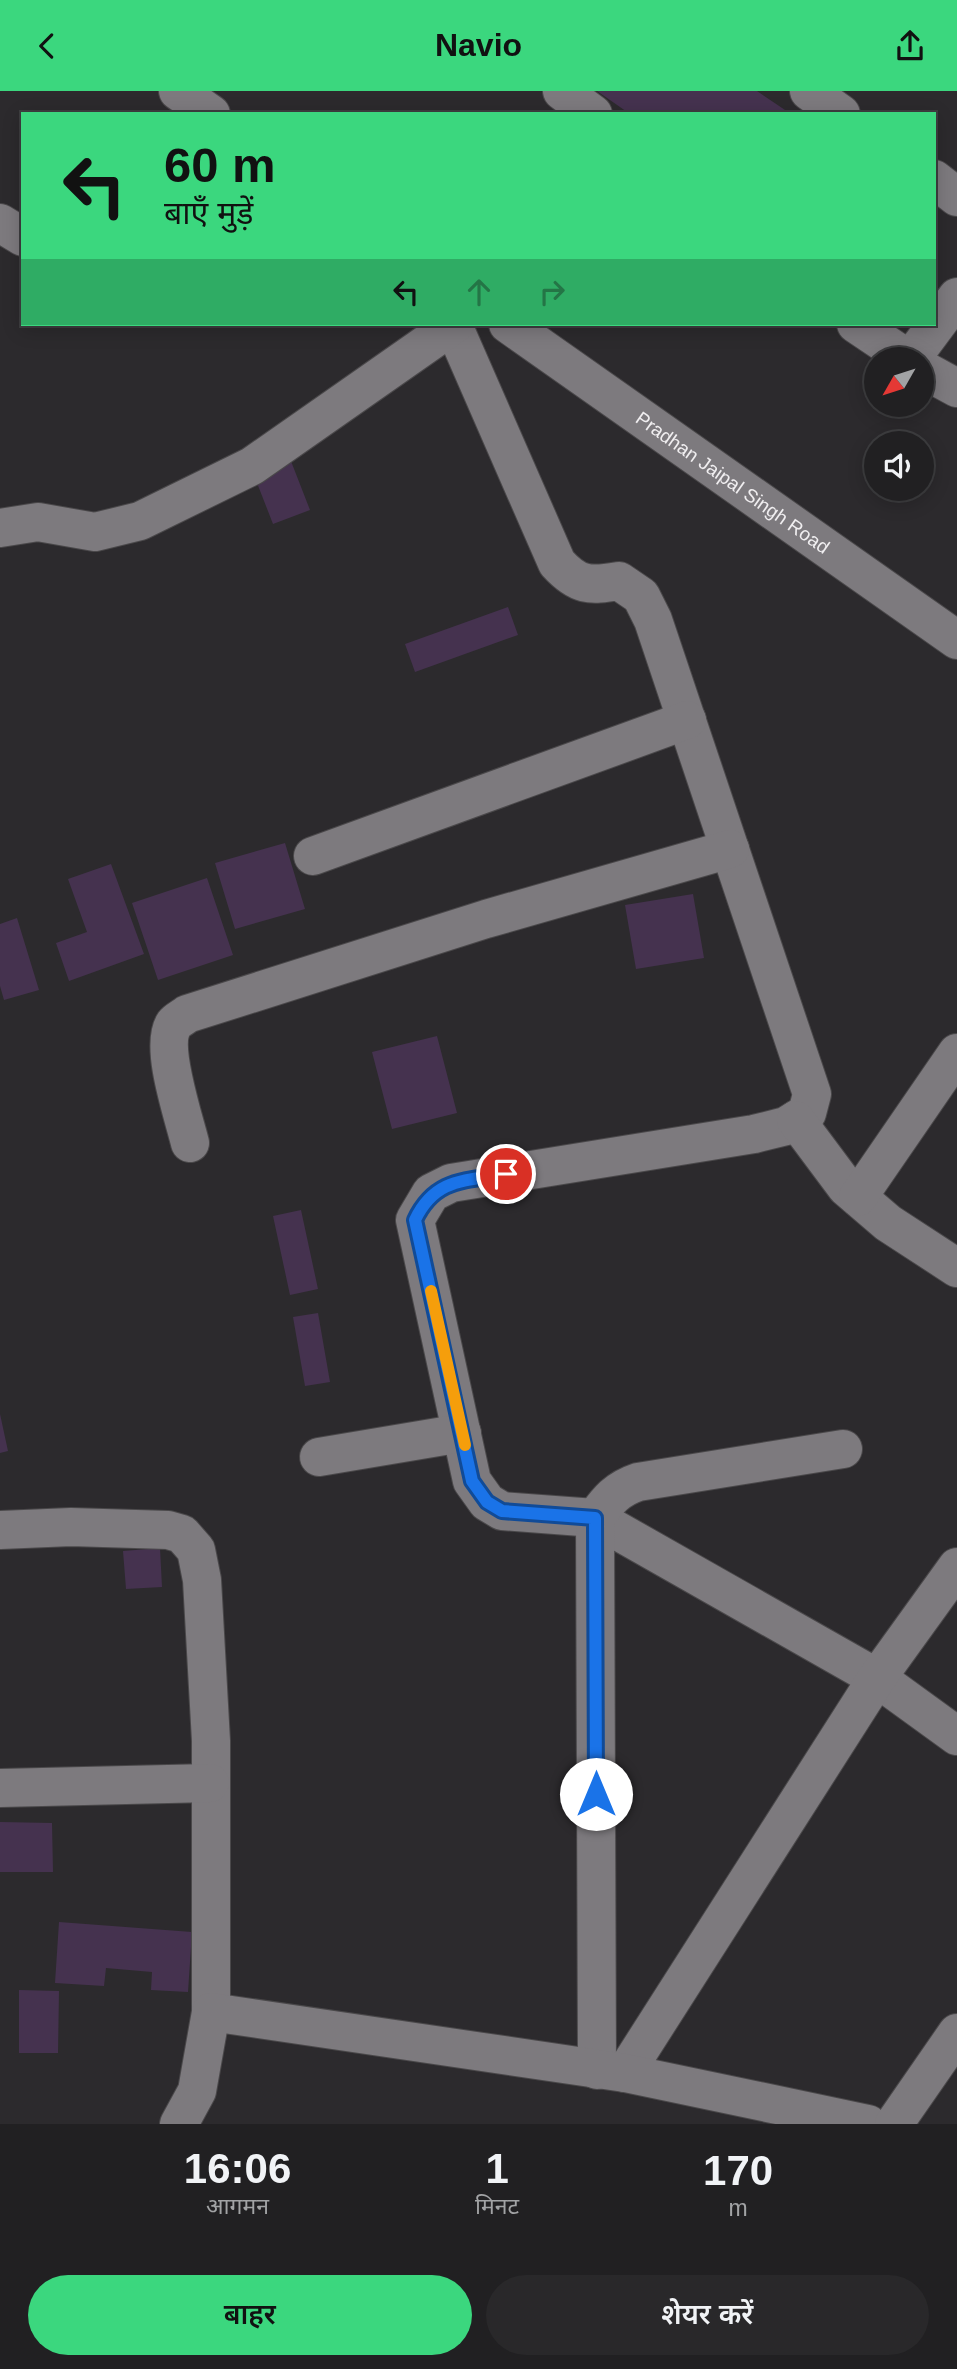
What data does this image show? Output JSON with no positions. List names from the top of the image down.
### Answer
{
  "streets": {
    "street": ["Pradhan Jaipal Singh Road"]
  },
  "north": "bottom left",
  "page": {
    "header": "Navio",
    "turn": ["60 m", "बाएँ मुड़ें"],
    "eta": [
      "16:06",
      "आगमन",
      "1",
      "मिनट",
      "170",
      "m"
    ],
    "buttons": ["बाहर", "शेयर करें"]
  }
}
